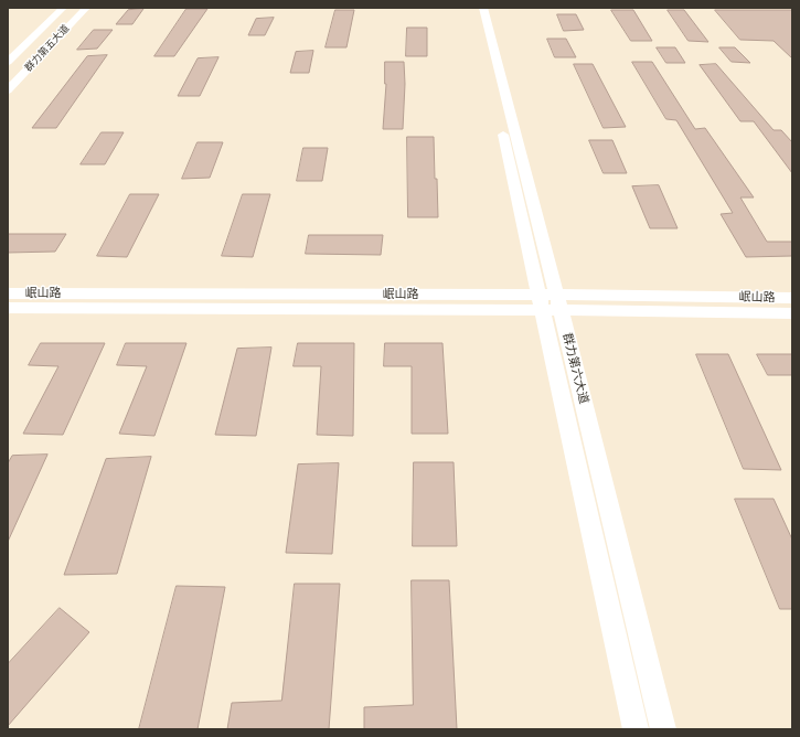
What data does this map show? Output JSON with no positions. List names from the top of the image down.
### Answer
{
  "streets": {
    "main road": ["群力第五大道", "岷山路", "群力第六大道"]
  },
  "crossings": [
    ["岷山路", "群力第六大道"]
  ]
}
